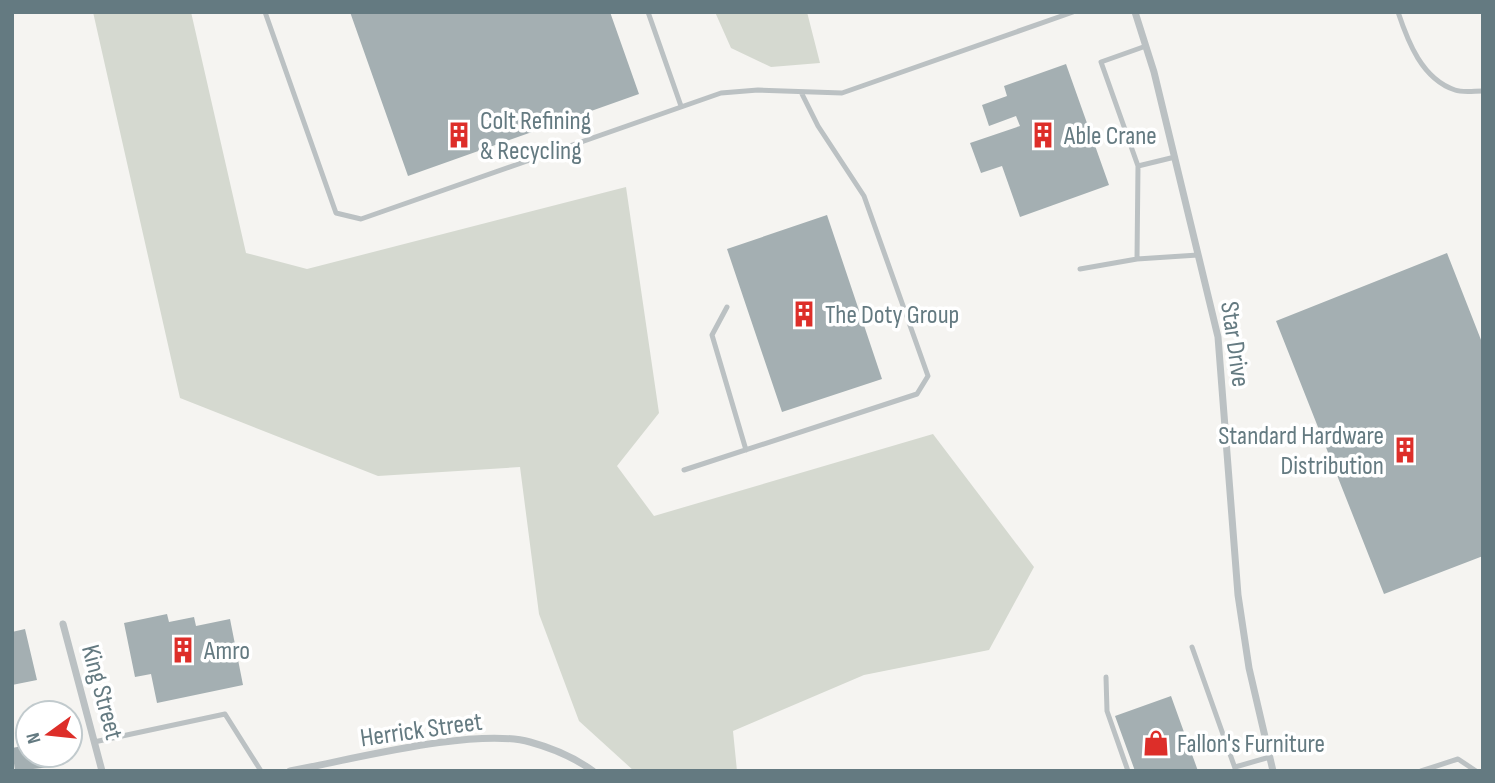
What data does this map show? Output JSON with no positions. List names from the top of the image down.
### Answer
{
  "streets": {
    "street": ["Star Drive", "King Street", "Herrick Street"]
  },
  "places": {
    "building": [
      "Colt Refining & Recycling",
      "Able Crane",
      "The Doty Group",
      "Standard Hardware Distribution",
      "Amro"
    ],
    "shop": ["Fallon's Furniture"]
  },
  "north": "left"
}
